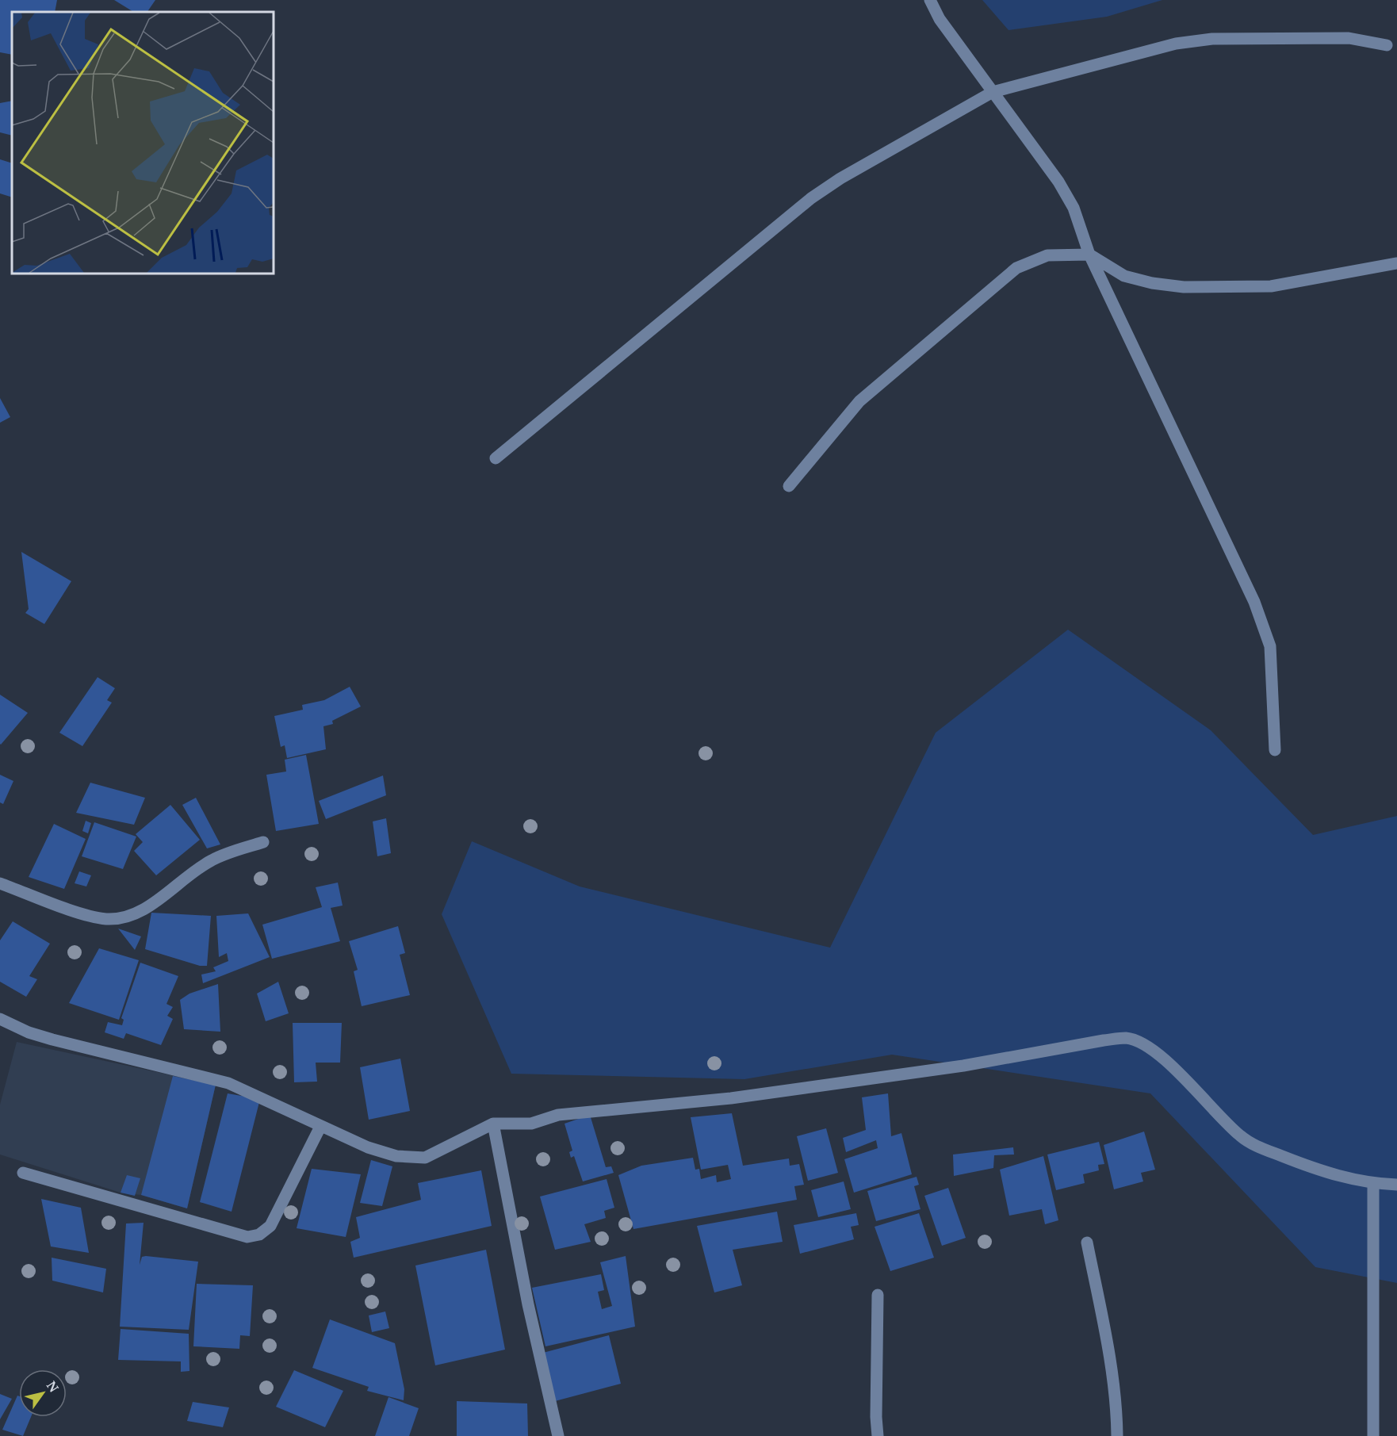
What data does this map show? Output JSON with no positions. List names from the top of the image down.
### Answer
{
  "north": "top right"
}
